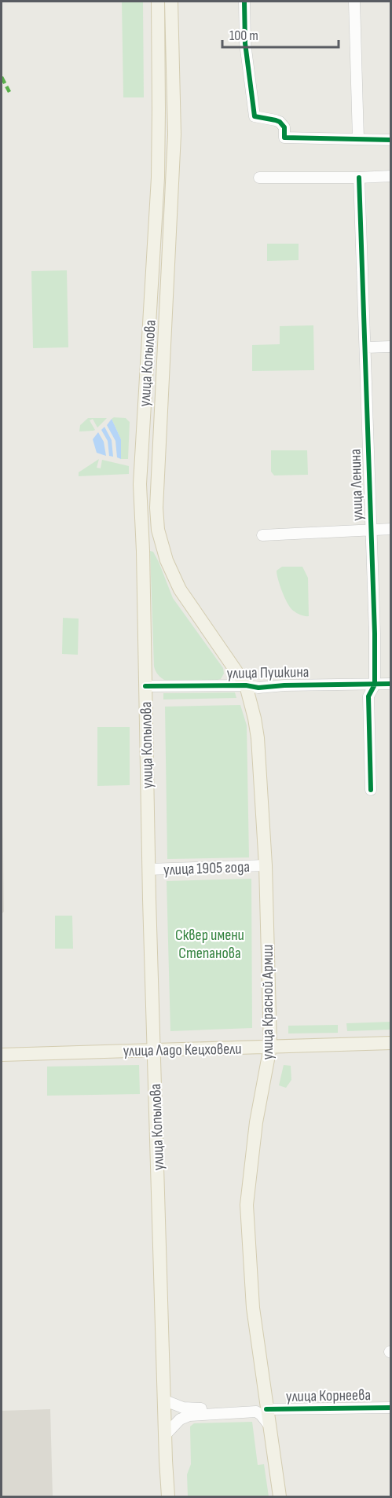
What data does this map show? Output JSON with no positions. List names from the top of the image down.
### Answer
{
  "streets": {
    "main road": ["улица Копылова", "улица Красной Армии", "улица Ладо Кецховели"],
    "street": [
      "улица Ленина",
      "улица Пушкина",
      "улица 1905 года",
      "улица Корнеева"
    ]
  },
  "crossings": [
    ["улица Копылова", "улица Пушкина"],
    ["улица Копылова", "улица 1905 года"],
    ["улица Копылова", "улица Красной Армии"],
    ["улица Копылова", "улица Ладо Кецховели"],
    ["улица Копылова", "улица Корнеева"],
    ["улица Ленина", "улица Пушкина"],
    ["улица Пушкина", "улица Красной Армии"],
    ["улица 1905 года", "улица Красной Армии"],
    ["улица Красной Армии", "улица Ладо Кецховели"],
    ["улица Красной Армии", "улица Корнеева"]
  ],
  "parks": ["Сквер имени Степанова"],
  "scale_bar": "100 m"
}
